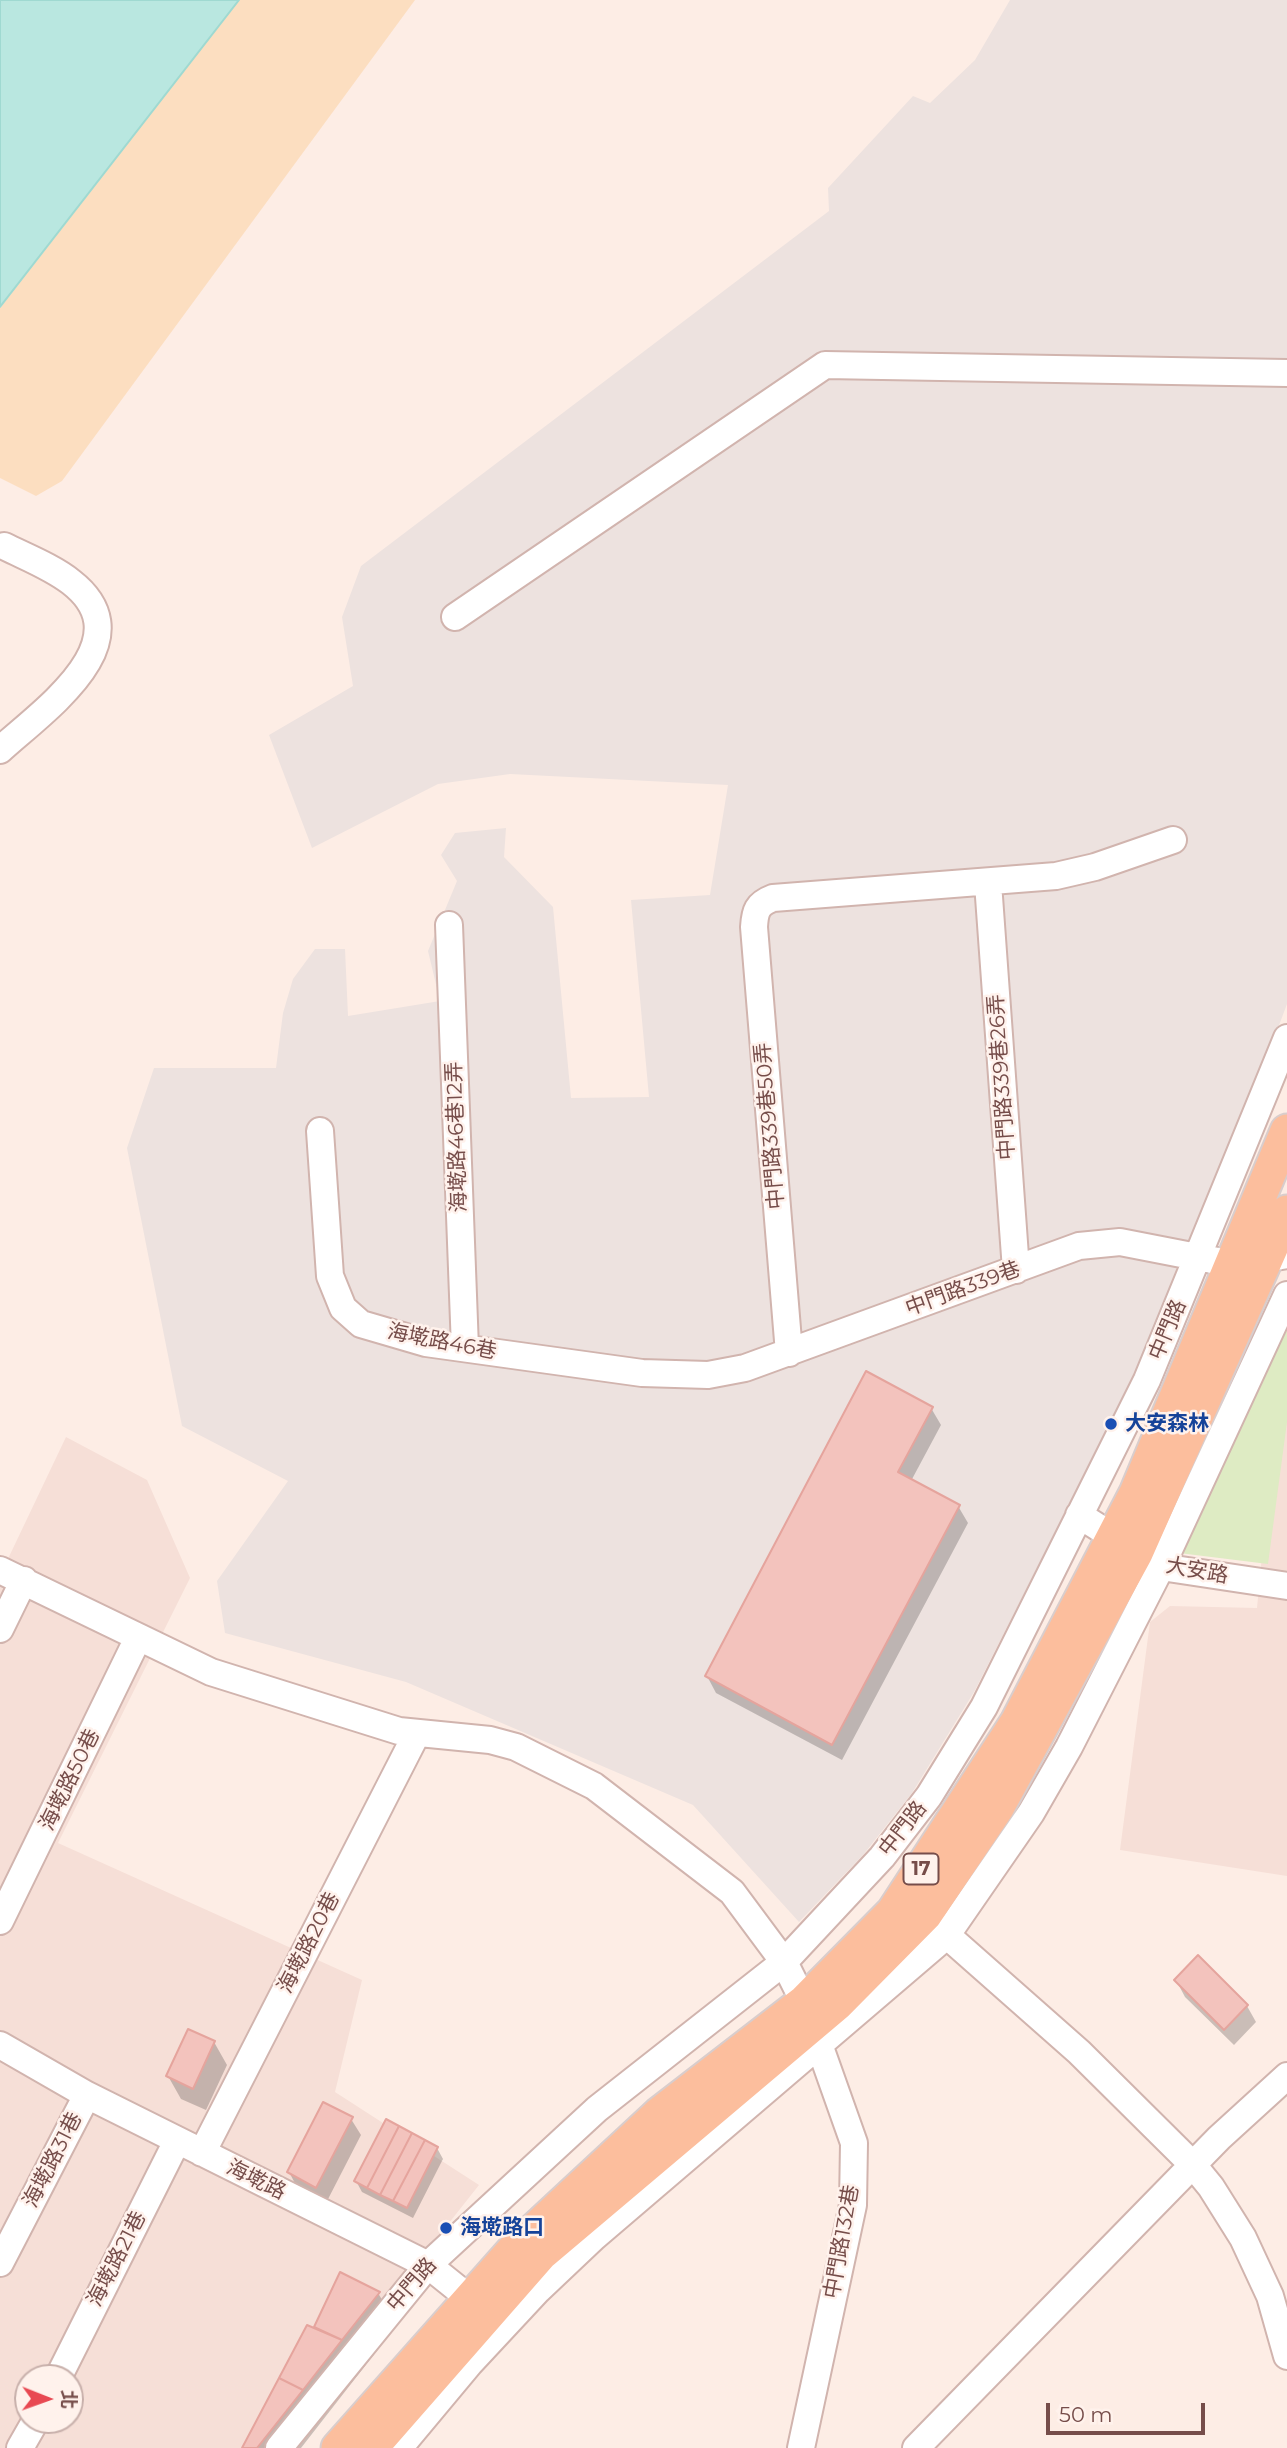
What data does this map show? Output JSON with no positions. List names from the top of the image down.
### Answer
{
  "streets": {
    "main road": ["中門路", "17"],
    "street": [
      "中門路339巷26弄",
      "中門路339巷50弄",
      "海墘路46巷12弄",
      "中門路339巷",
      "海墘路46巷",
      "大安路",
      "海墘路50巷",
      "海墘路20巷",
      "海墘路31巷",
      "海墘路",
      "中門路132巷",
      "海墘路21巷"
    ]
  },
  "crossings": [
    ["中門路339巷26弄", "中門路339巷50弄"],
    ["中門路339巷26弄", "中門路339巷"],
    ["中門路339巷50弄", "中門路339巷"],
    ["海墘路46巷12弄", "海墘路46巷"],
    ["中門路339巷", "中門路"],
    ["中門路339巷", "海墘路46巷"],
    ["中門路", "大安路"],
    ["中門路", "海墘路"],
    ["中門路", "中門路132巷"],
    ["海墘路50巷", "中門路132巷"],
    ["海墘路20巷", "海墘路"],
    ["海墘路20巷", "中門路132巷"],
    ["海墘路31巷", "海墘路"],
    ["海墘路", "海墘路21巷"]
  ],
  "places": ["大安森林", "海墘路口"],
  "scale_bar": "50 m",
  "north": "right"
}
